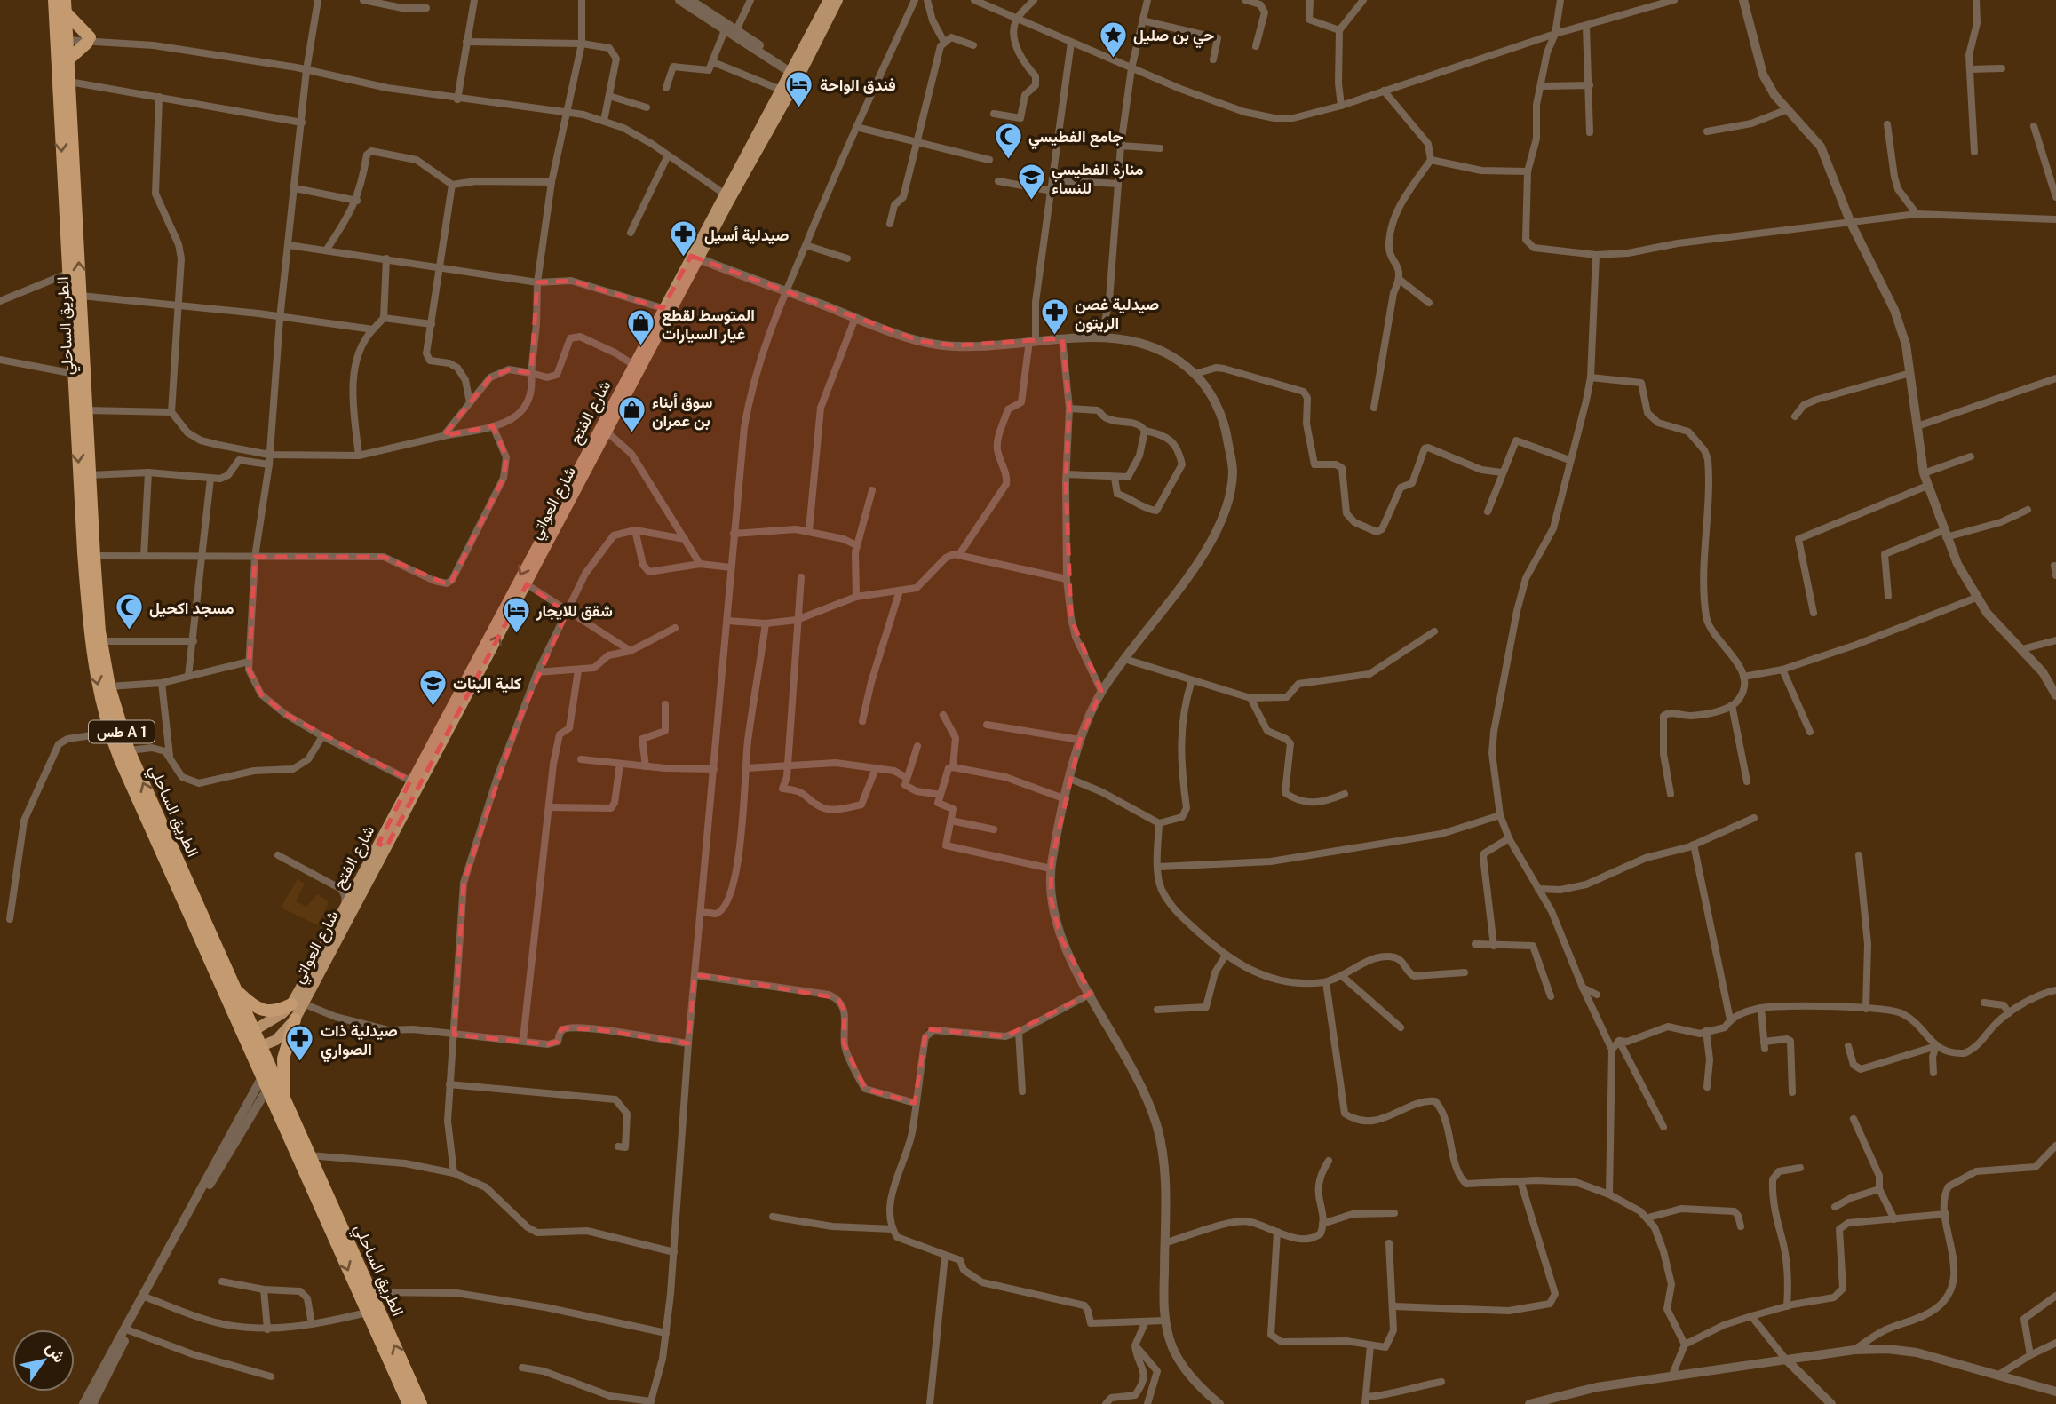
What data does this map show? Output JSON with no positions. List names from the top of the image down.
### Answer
{
  "streets": {
    "highway": ["الطريق الساحلي", "طس A 1"],
    "main road": ["شارع الفتح", "شارع العواتي"]
  },
  "crossings": [
    ["الطريق الساحلي", "شارع العواتي"],
    ["شارع الفتح", "شارع العواتي"]
  ],
  "places": {
    "place": ["حي بن صليل"],
    "hotel": ["فندق الواحة", "شقق للايجار"],
    "mosque": ["جامع الفطيسي", "مسجد اكحيل"],
    "school or university": ["منارة الفطيسي للنساء", "كلية البنات"],
    "pharmacy": ["صيدلية أسيل", "صيدلية غصن الزيتون", "صيدلية ذات الصواري"],
    "shop": ["المتوسط لقطع غيار السيارات", "سوق أبناء بن عمران"]
  },
  "north": "top right"
}
